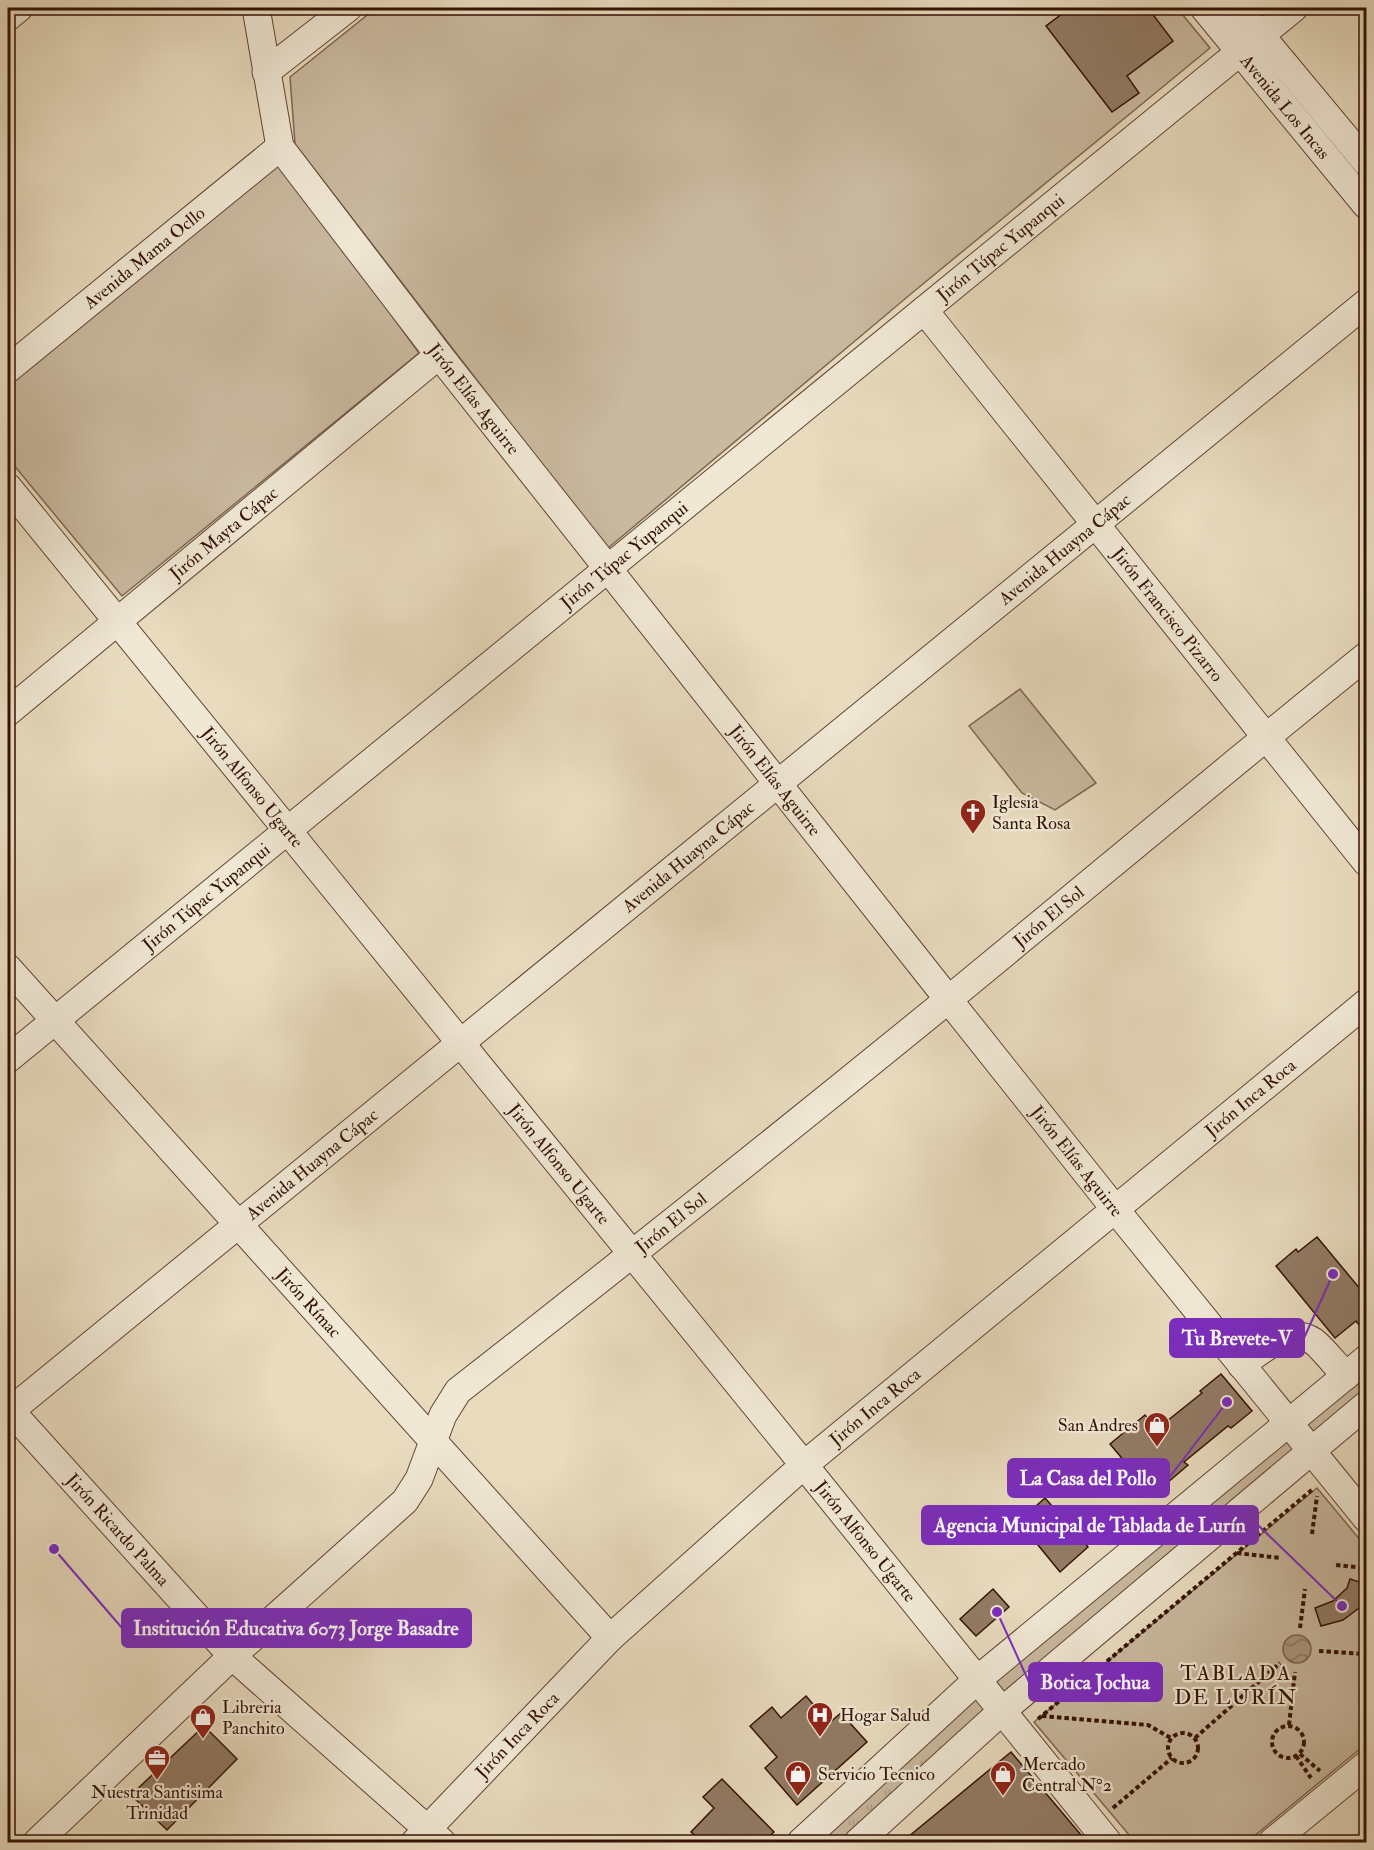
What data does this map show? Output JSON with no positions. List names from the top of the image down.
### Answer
{
  "streets": {
    "street": [
      "Avenida Los Incas",
      "Jirón Túpac Yupanqui",
      "Avenida Mama Ocllo",
      "Jirón Elías Aguirre",
      "Jirón Mayta Cápac",
      "Avenida Huayna Cápac",
      "Jirón Francisco Pizarro",
      "Jirón Alfonso Ugarte",
      "Jirón El Sol",
      "Jirón Inca Roca",
      "Jirón Rímac",
      "Jirón Ricardo Palma"
    ]
  },
  "crossings": [
    ["Avenida Los Incas", "Jirón Túpac Yupanqui"],
    ["Jirón Túpac Yupanqui", "Jirón Elías Aguirre"],
    ["Jirón Túpac Yupanqui", "Jirón Francisco Pizarro"],
    ["Jirón Túpac Yupanqui", "Jirón Alfonso Ugarte"],
    ["Jirón Túpac Yupanqui", "Jirón Rímac"],
    ["Avenida Mama Ocllo", "Jirón Elías Aguirre"],
    ["Jirón Elías Aguirre", "Jirón Mayta Cápac"],
    ["Jirón Elías Aguirre", "Avenida Huayna Cápac"],
    ["Jirón Elías Aguirre", "Jirón El Sol"],
    ["Jirón Elías Aguirre", "Jirón Inca Roca"],
    ["Jirón Mayta Cápac", "Jirón Alfonso Ugarte"],
    ["Avenida Huayna Cápac", "Jirón Francisco Pizarro"],
    ["Avenida Huayna Cápac", "Jirón Alfonso Ugarte"],
    ["Avenida Huayna Cápac", "Jirón Rímac"],
    ["Avenida Huayna Cápac", "Jirón Ricardo Palma"],
    ["Jirón Francisco Pizarro", "Jirón El Sol"],
    ["Jirón Alfonso Ugarte", "Jirón El Sol"],
    ["Jirón Alfonso Ugarte", "Jirón Inca Roca"],
    ["Jirón El Sol", "Jirón Rímac"],
    ["Jirón El Sol", "Jirón Ricardo Palma"],
    ["Jirón Inca Roca", "Jirón Rímac"],
    ["Jirón Inca Roca", "Jirón Ricardo Palma"]
  ],
  "districts": ["TABLADA DE LURÍN"],
  "places": {
    "church": ["Iglesia Santa Rosa"],
    "other": [
      "Tu Brevete-V",
      "La Casa del Pollo",
      "Institución Educativa 6073 Jorge Basadre",
      "Agencia Municipal de Tablada de Lurín",
      "Botica Jochua"
    ],
    "shop": [
      "San Andres",
      "Libreria Panchito",
      "Servicio Tecnico",
      "Mercado Central N°2"
    ],
    "hospital": ["Hogar Salud"],
    "office": ["Nuestra Santisima Trinidad"]
  }
}
